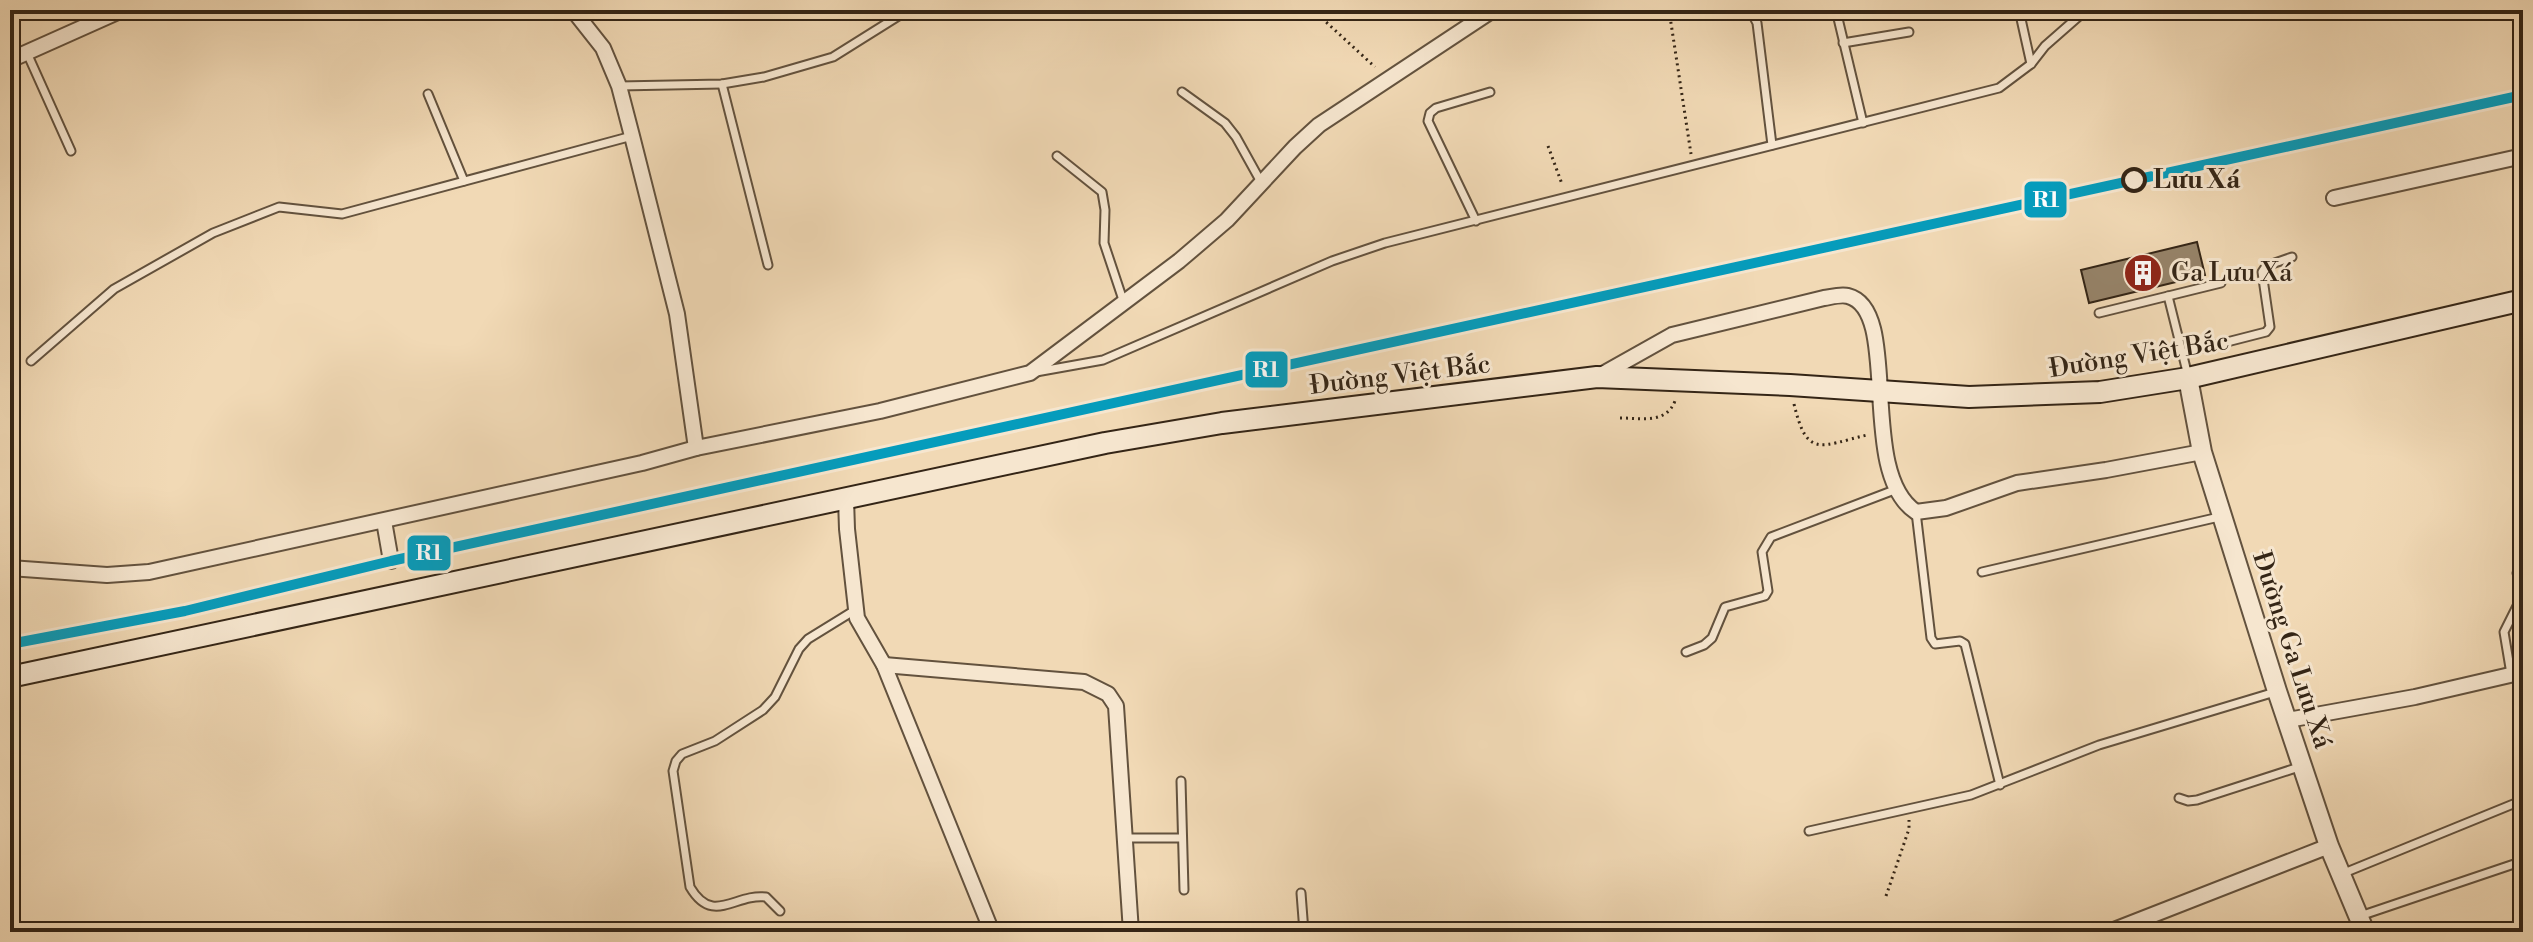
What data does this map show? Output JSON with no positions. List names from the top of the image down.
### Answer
{
  "streets": {
    "main road": ["Đường Việt Bắc"],
    "street": ["Đường Ga Lưu Xá"]
  },
  "crossings": [
    ["Đường Việt Bắc", "Đường Ga Lưu Xá"]
  ],
  "places": {
    "other": ["Lưu Xá"],
    "building": ["Ga Lưu Xá"]
  },
  "lines": ["transit line R1"]
}
